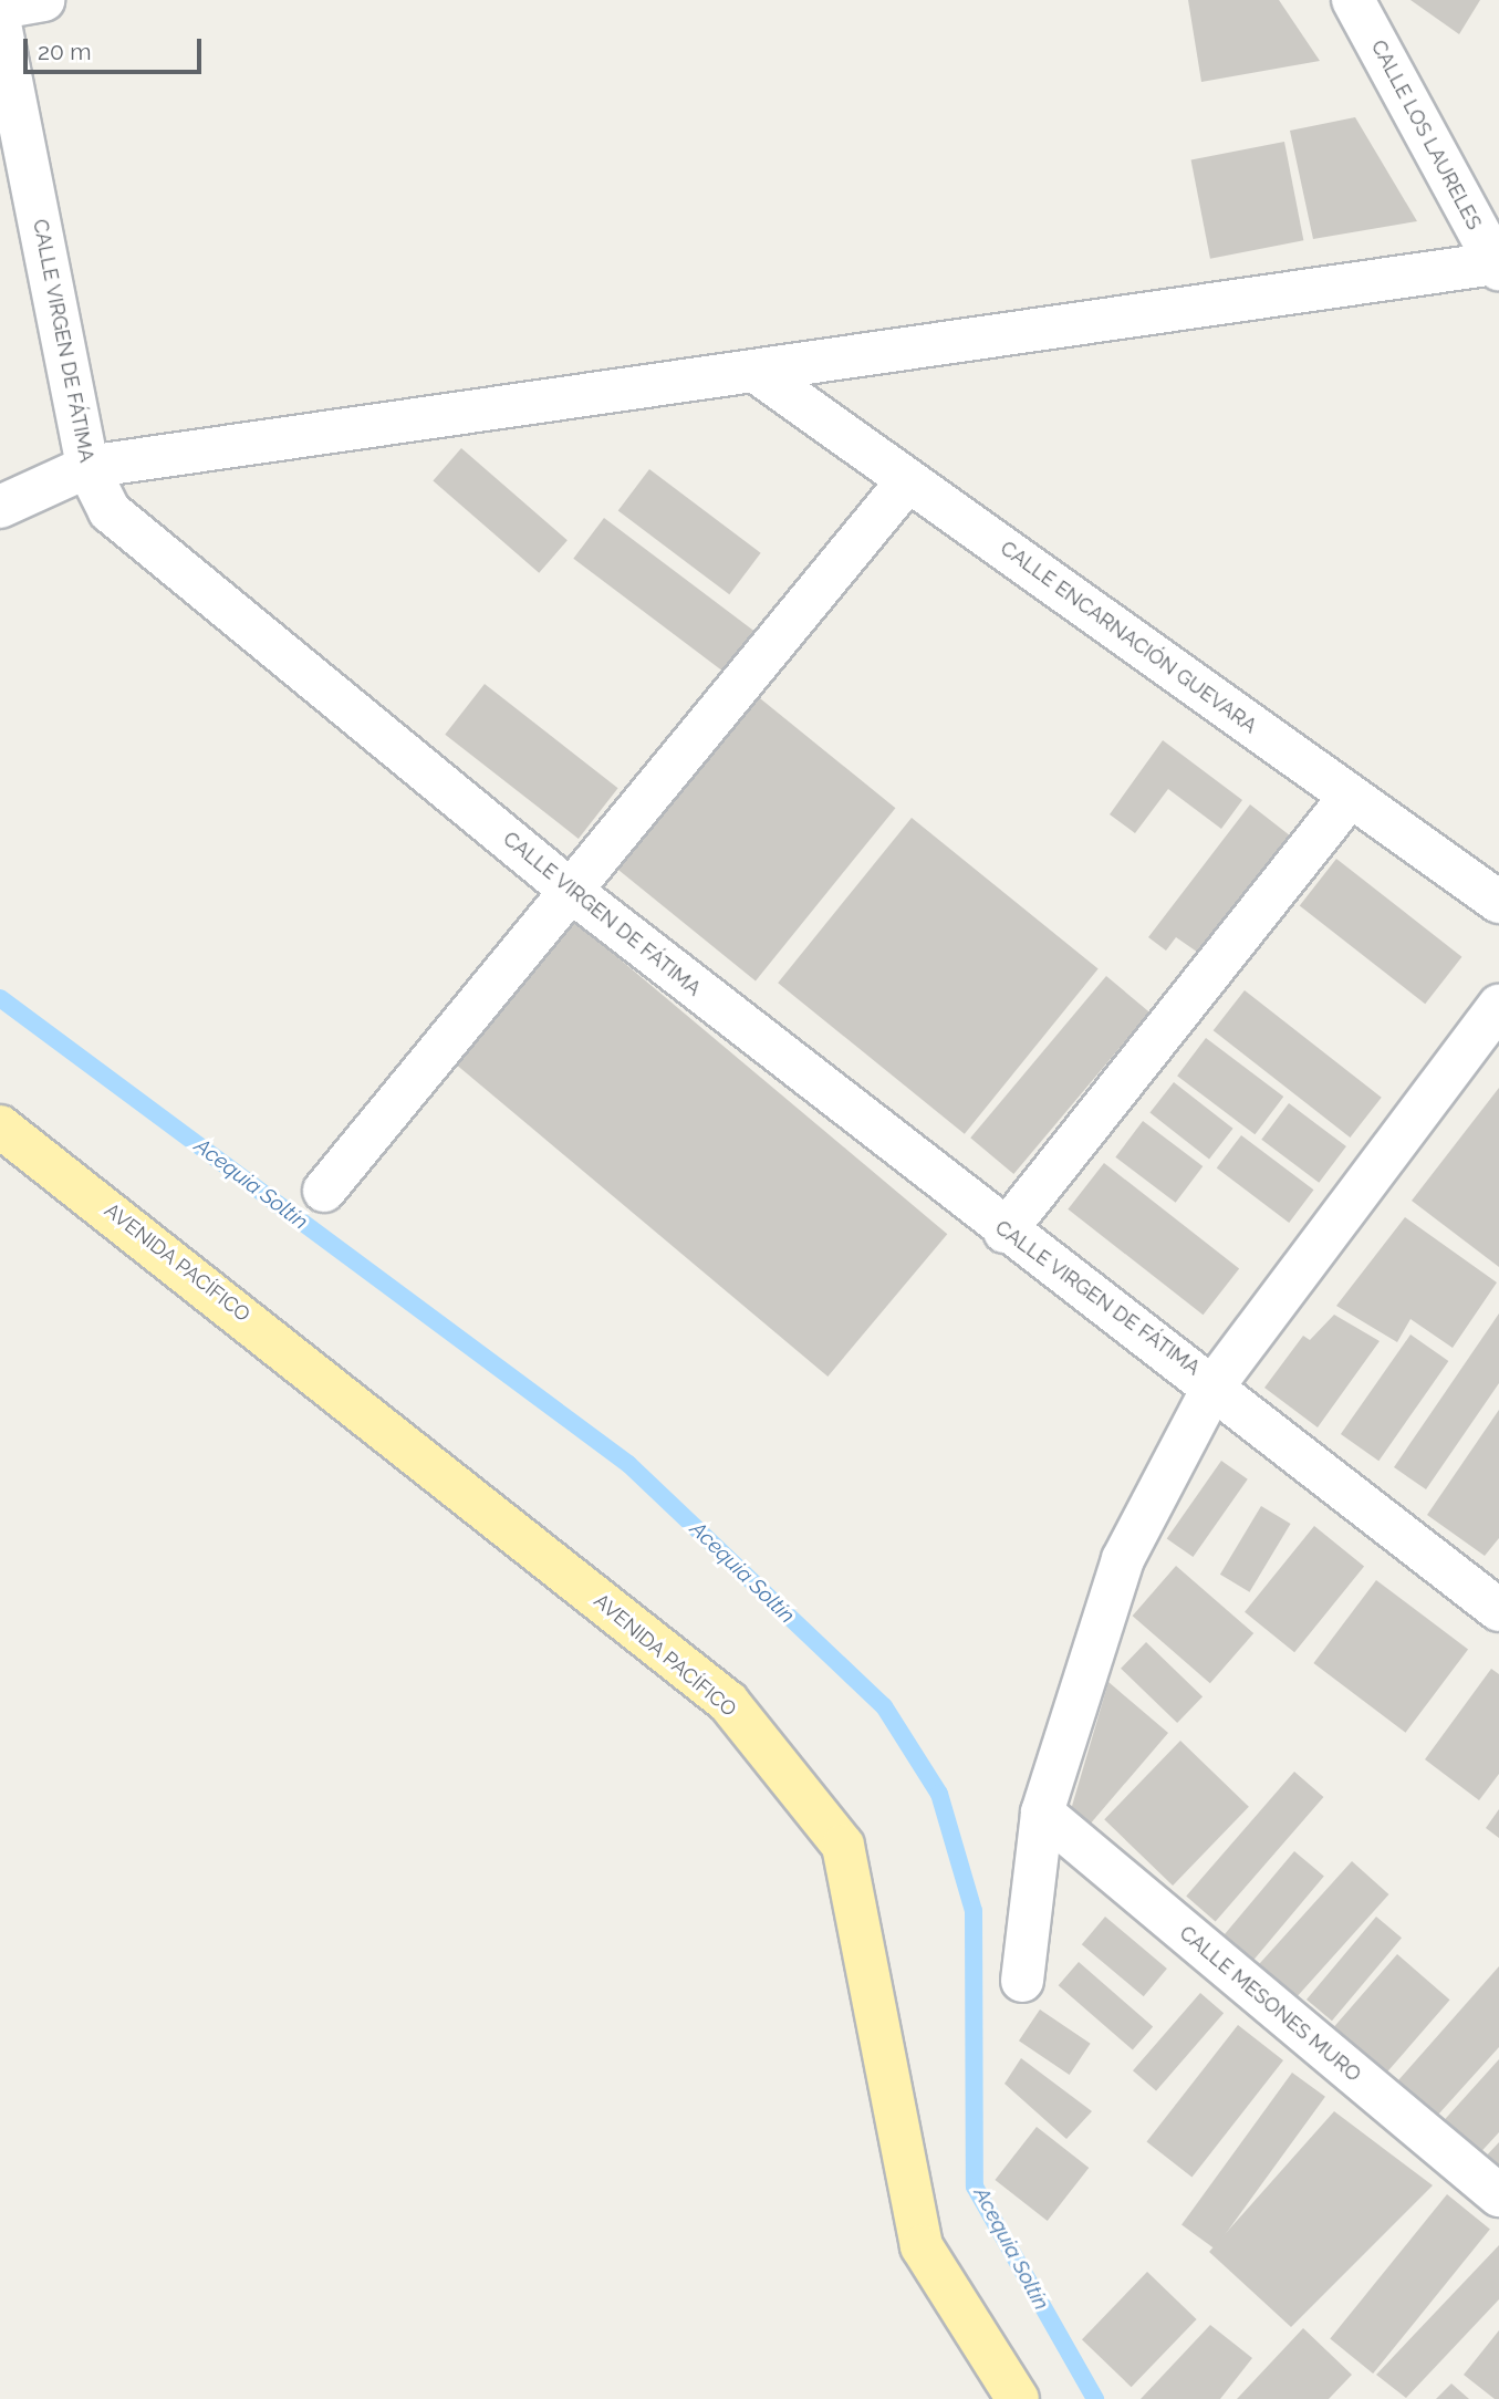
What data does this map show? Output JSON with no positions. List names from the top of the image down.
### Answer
{
  "streets": {
    "main road": ["AVENIDA PACÍFICO"],
    "street": [
      "CALLE LOS LAURELES",
      "CALLE VIRGEN DE FÁTIMA",
      "CALLE ENCARNACIÓN GUEVARA",
      "CALLE MESONES MURO"
    ]
  },
  "water": ["Acequia Soltín"],
  "scale_bar": "20 m"
}
